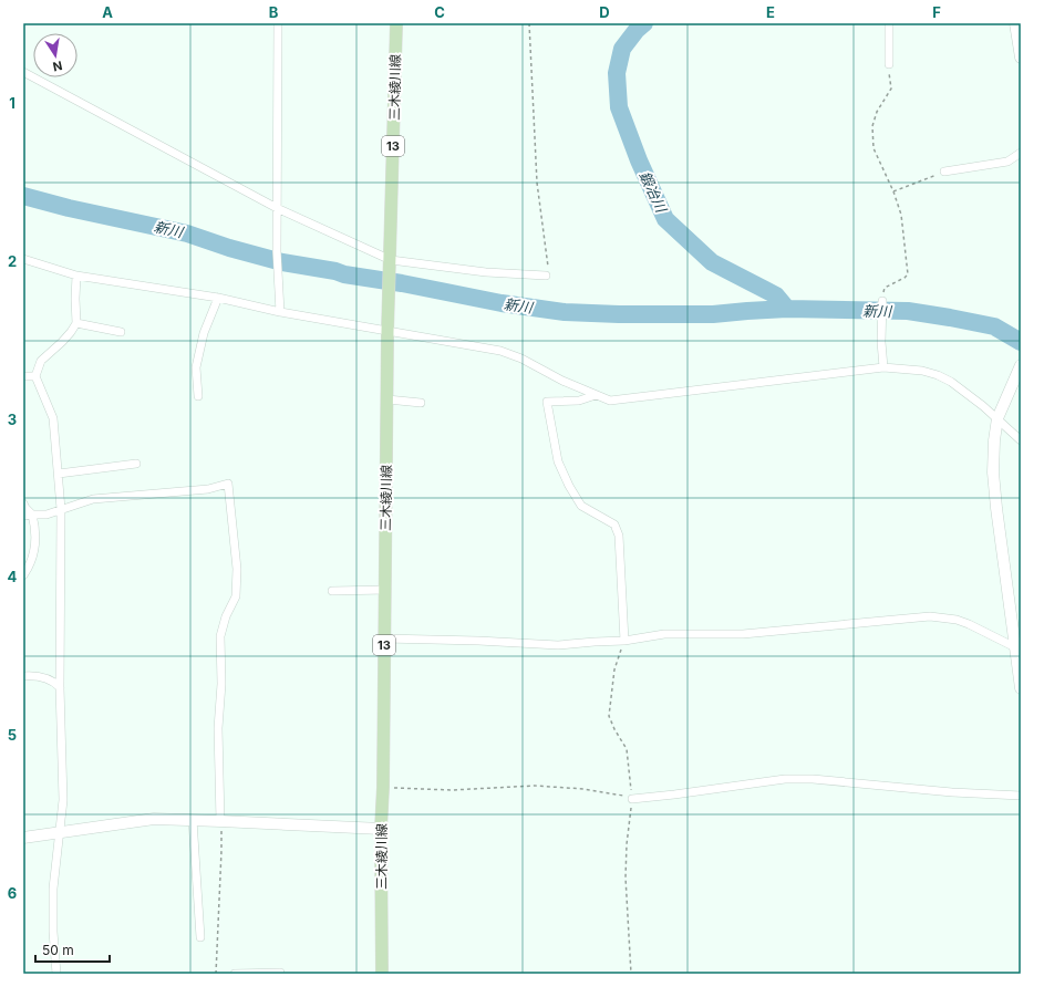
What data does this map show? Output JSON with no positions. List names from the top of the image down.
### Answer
{
  "streets": {
    "main road": ["三木綾川線", "13"]
  },
  "water": ["鍛冶川", "新川"],
  "scale_bar": "50 m",
  "north": "bottom",
  "grid": {
    "columns": [
      "A",
      "B",
      "C",
      "D",
      "E",
      "F"
    ],
    "rows": [
      "1",
      "2",
      "3",
      "4",
      "5",
      "6"
    ]
  }
}
